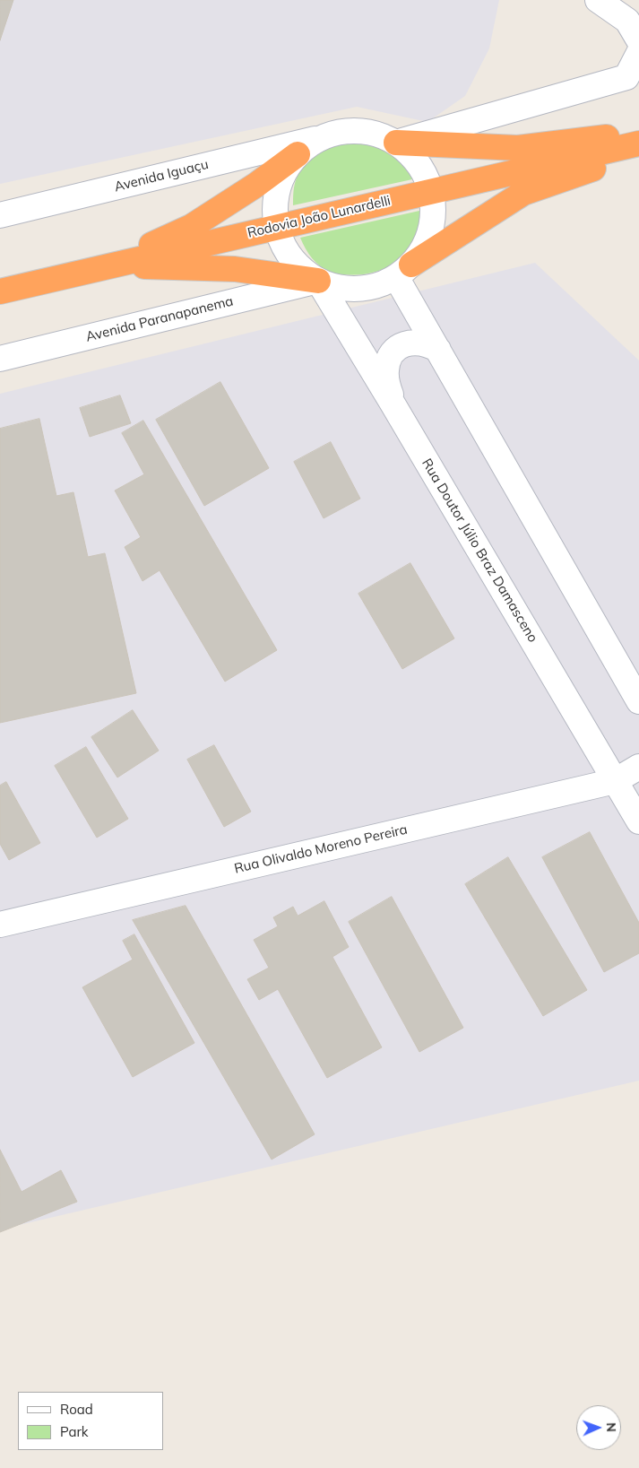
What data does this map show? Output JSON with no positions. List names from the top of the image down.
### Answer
{
  "streets": {
    "highway": ["Rodovia João Lunardelli"],
    "street": [
      "Avenida Iguaçu",
      "Avenida Paranapanema",
      "Rua Doutor Júlio Braz Damasceno",
      "Rua Olivaldo Moreno Pereira"
    ]
  },
  "crossings": [
    ["Avenida Iguaçu", "Rodovia João Lunardelli"],
    ["Avenida Paranapanema", "Rua Doutor Júlio Braz Damasceno"],
    ["Rua Doutor Júlio Braz Damasceno", "Rua Olivaldo Moreno Pereira"]
  ],
  "legend": ["Road", "Park"],
  "north": "right"
}
